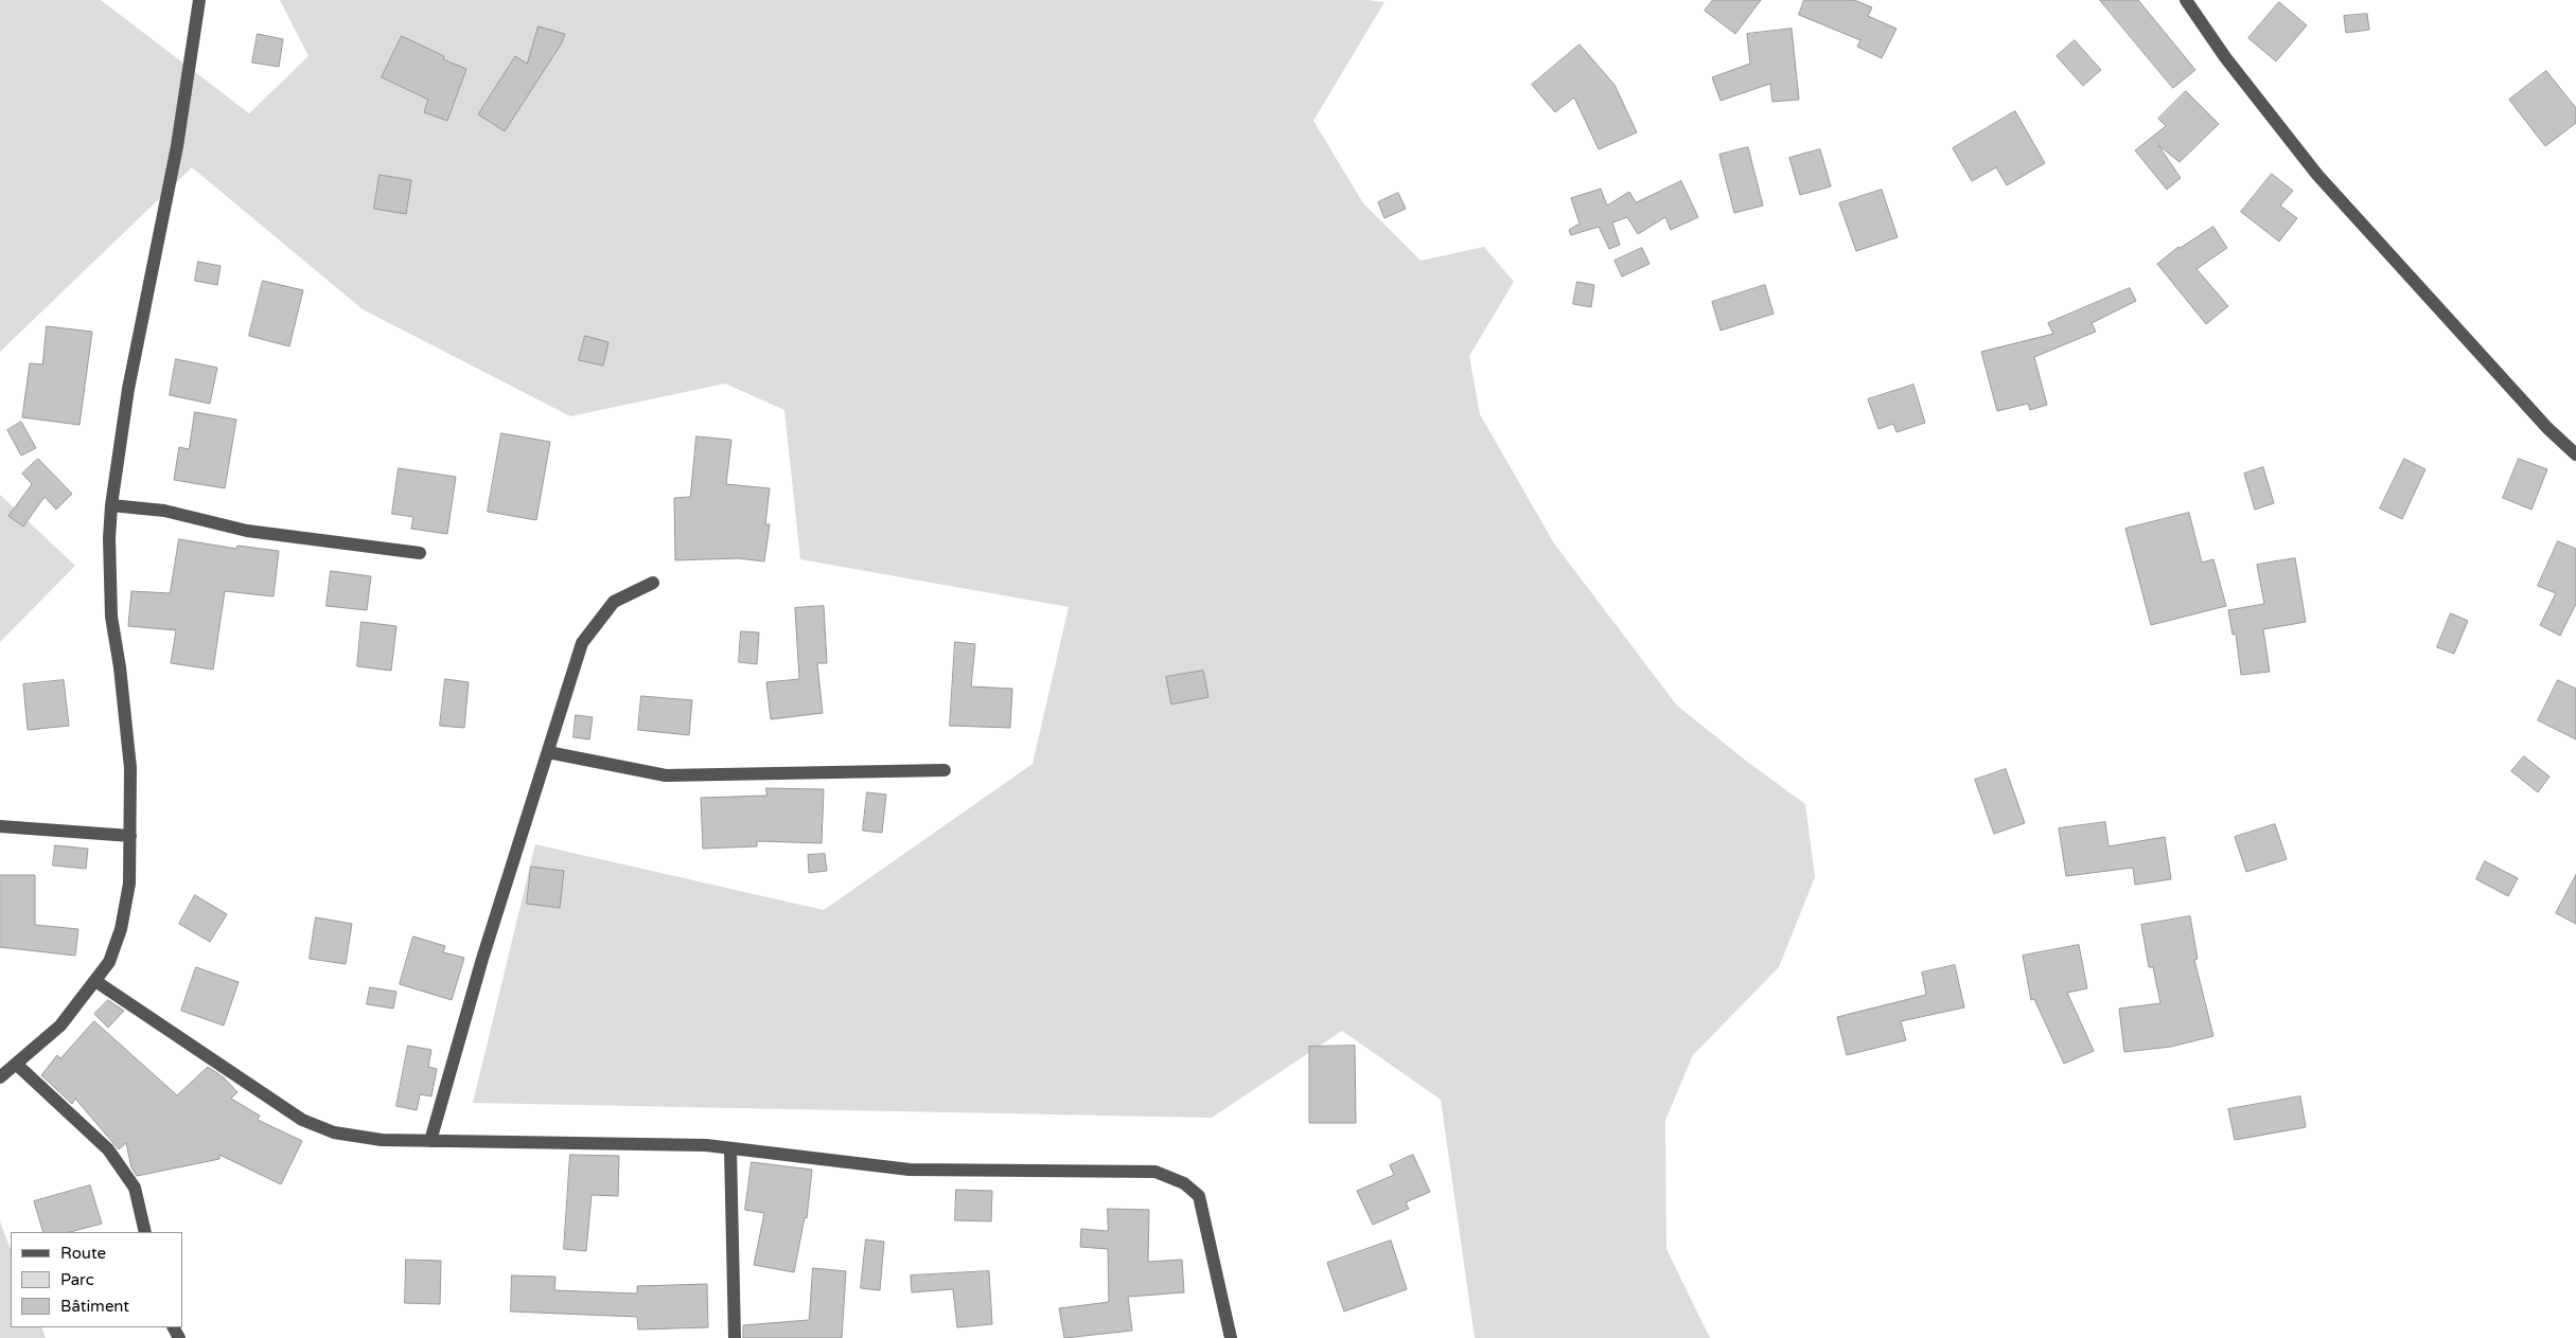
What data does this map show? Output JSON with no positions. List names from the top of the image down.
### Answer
{
  "legend": ["Route", "Parc", "Bâtiment"]
}
